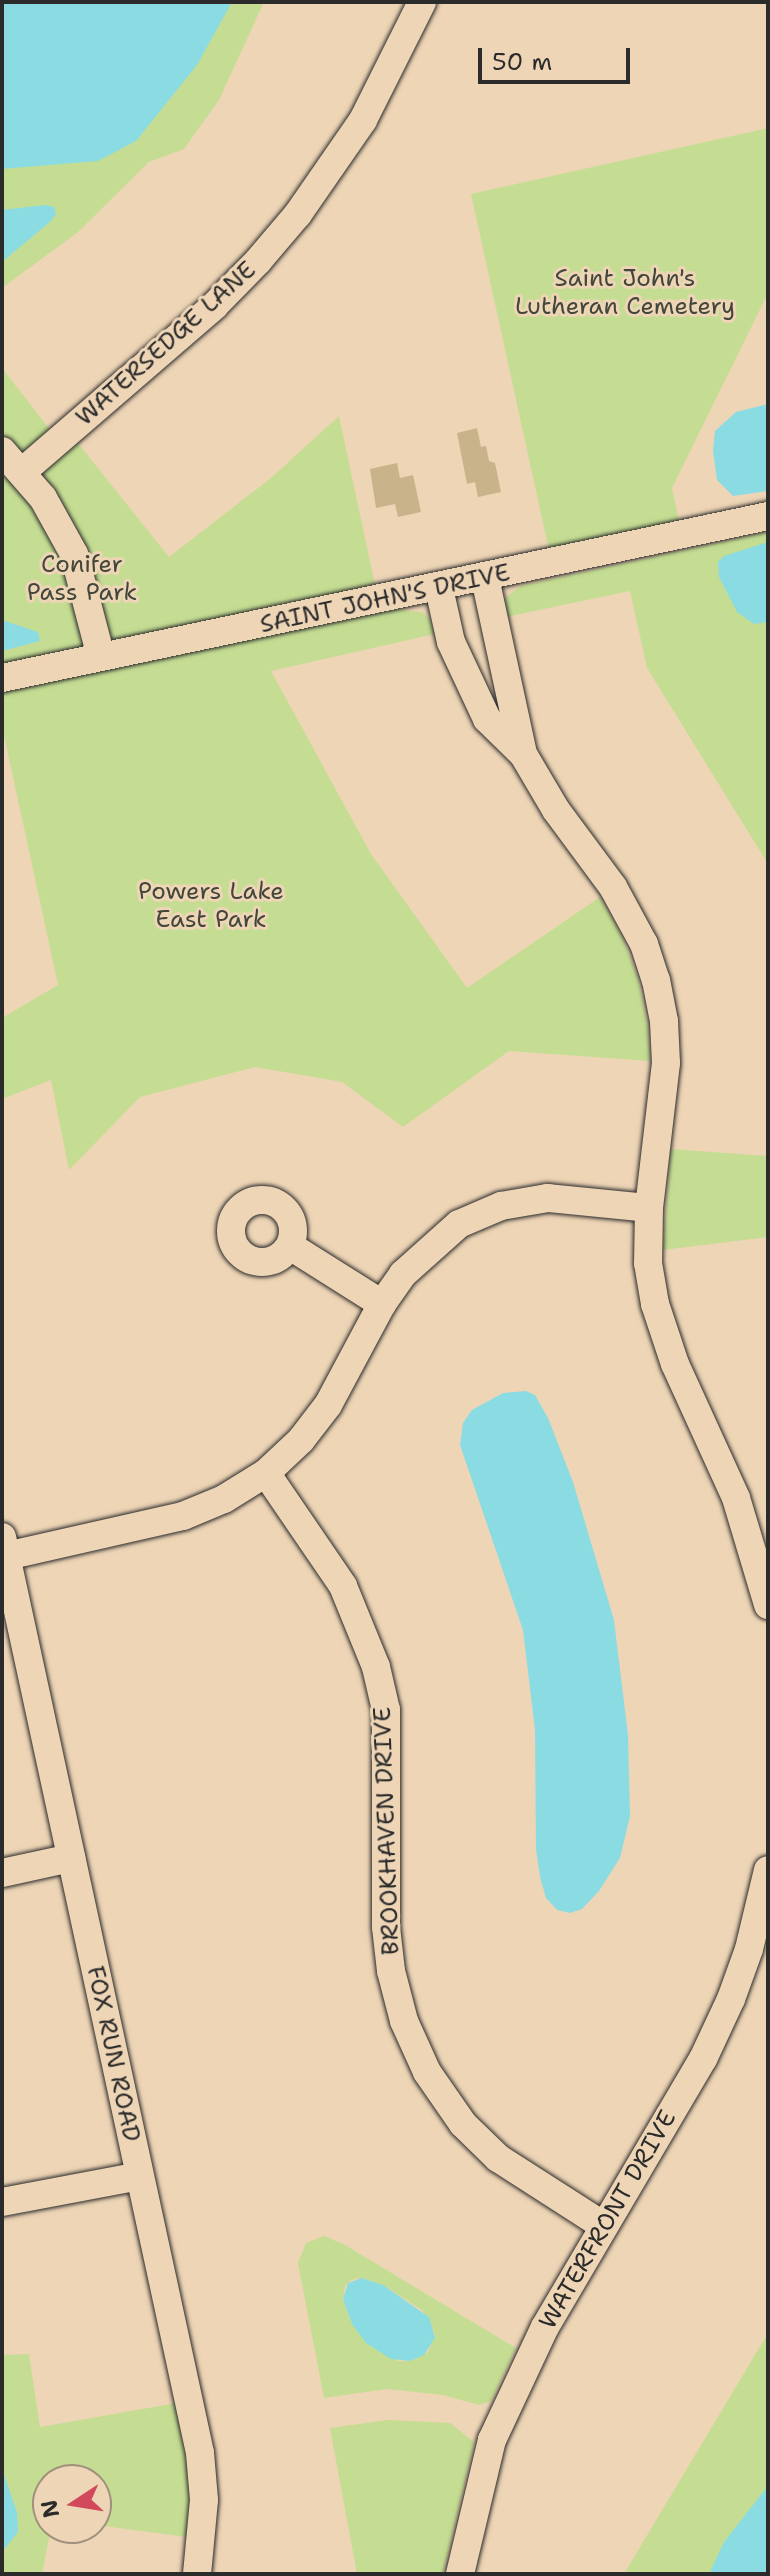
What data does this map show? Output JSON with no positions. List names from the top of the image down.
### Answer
{
  "streets": {
    "street": [
      "WATERSEDGE LANE",
      "SAINT JOHN'S DRIVE",
      "BROOKHAVEN DRIVE",
      "FOX RUN ROAD",
      "WATERFRONT DRIVE"
    ]
  },
  "crossings": [
    ["BROOKHAVEN DRIVE", "WATERFRONT DRIVE"]
  ],
  "parks": ["Saint John's Lutheran Cemetery", "Conifer Pass Park", "Powers Lake East Park"],
  "scale_bar": "50 m",
  "north": "left"
}
